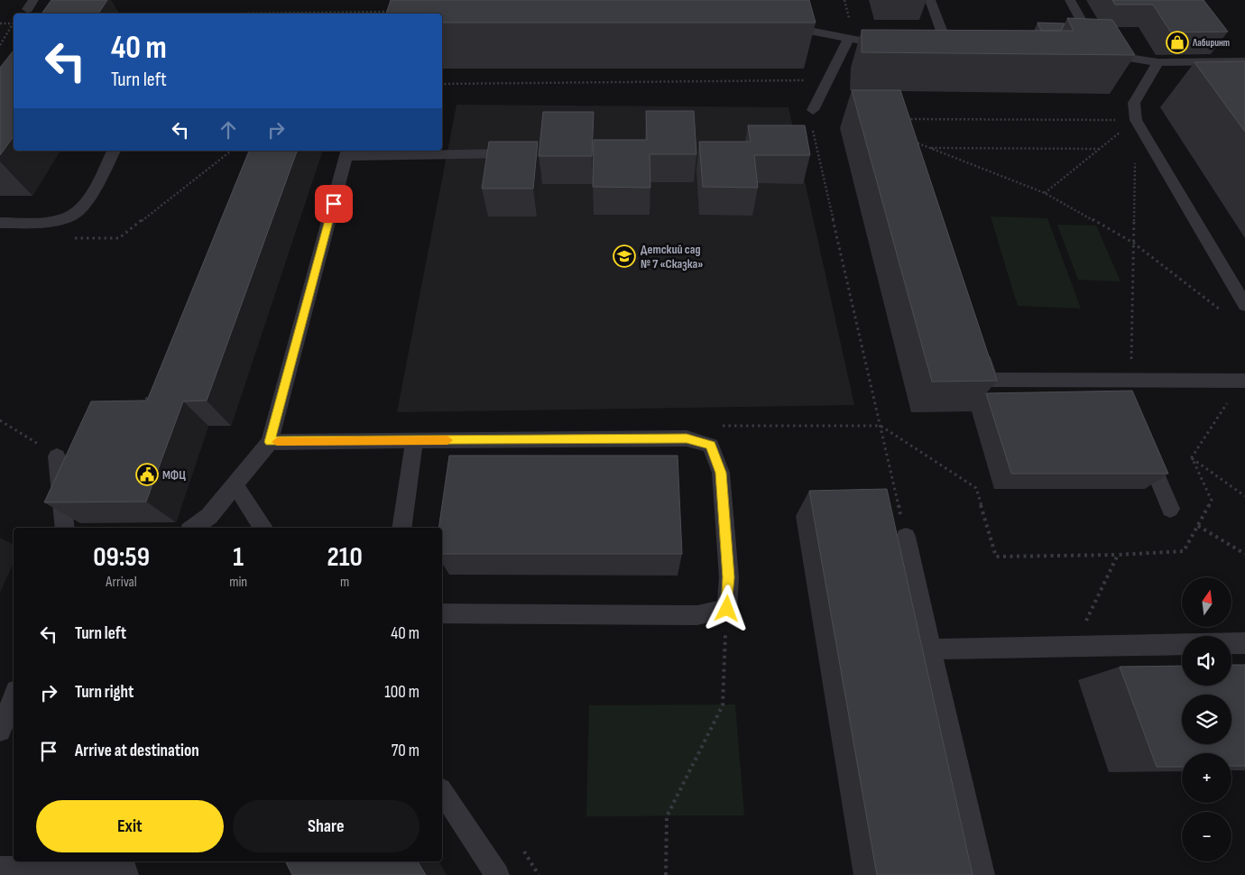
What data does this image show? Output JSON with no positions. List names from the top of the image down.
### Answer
{
  "places": {
    "shop": ["Лабиринт"],
    "school or university": ["Детский сад № 7 «Сказка»"],
    "public building": ["МФЦ"]
  },
  "north": "top",
  "page": {
    "turn": ["40 m", "Turn left"],
    "eta": [
      "09:59",
      "Arrival",
      "1",
      "min",
      "210",
      "m"
    ],
    "map_buttons": ["+", "−"],
    "list": [
      {
        "name": "Turn left",
        "value": "40 m"
      },
      {
        "name": "Turn right",
        "value": "100 m"
      },
      {
        "name": "Arrive at destination",
        "value": "70 m"
      }
    ],
    "buttons": ["Exit", "Share"]
  }
}
